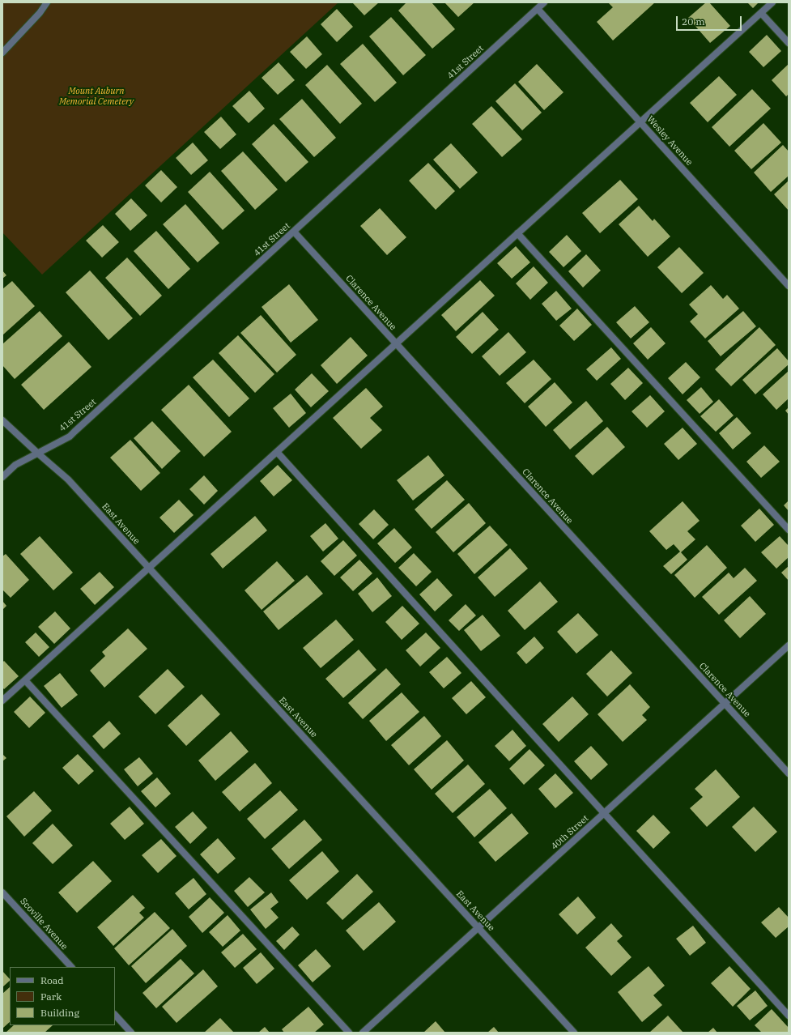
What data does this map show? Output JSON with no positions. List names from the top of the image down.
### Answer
{
  "streets": {
    "street": [
      "41st Street",
      "Wesley Avenue",
      "Clarence Avenue",
      "East Avenue",
      "40th Street",
      "Scoville Avenue"
    ]
  },
  "crossings": [
    ["41st Street", "Wesley Avenue"],
    ["41st Street", "Clarence Avenue"],
    ["41st Street", "East Avenue"],
    ["Clarence Avenue", "40th Street"],
    ["East Avenue", "40th Street"]
  ],
  "parks": ["Mount Auburn Memorial Cemetery"],
  "legend": ["Road", "Park", "Building"],
  "scale_bar": "20 m"
}
